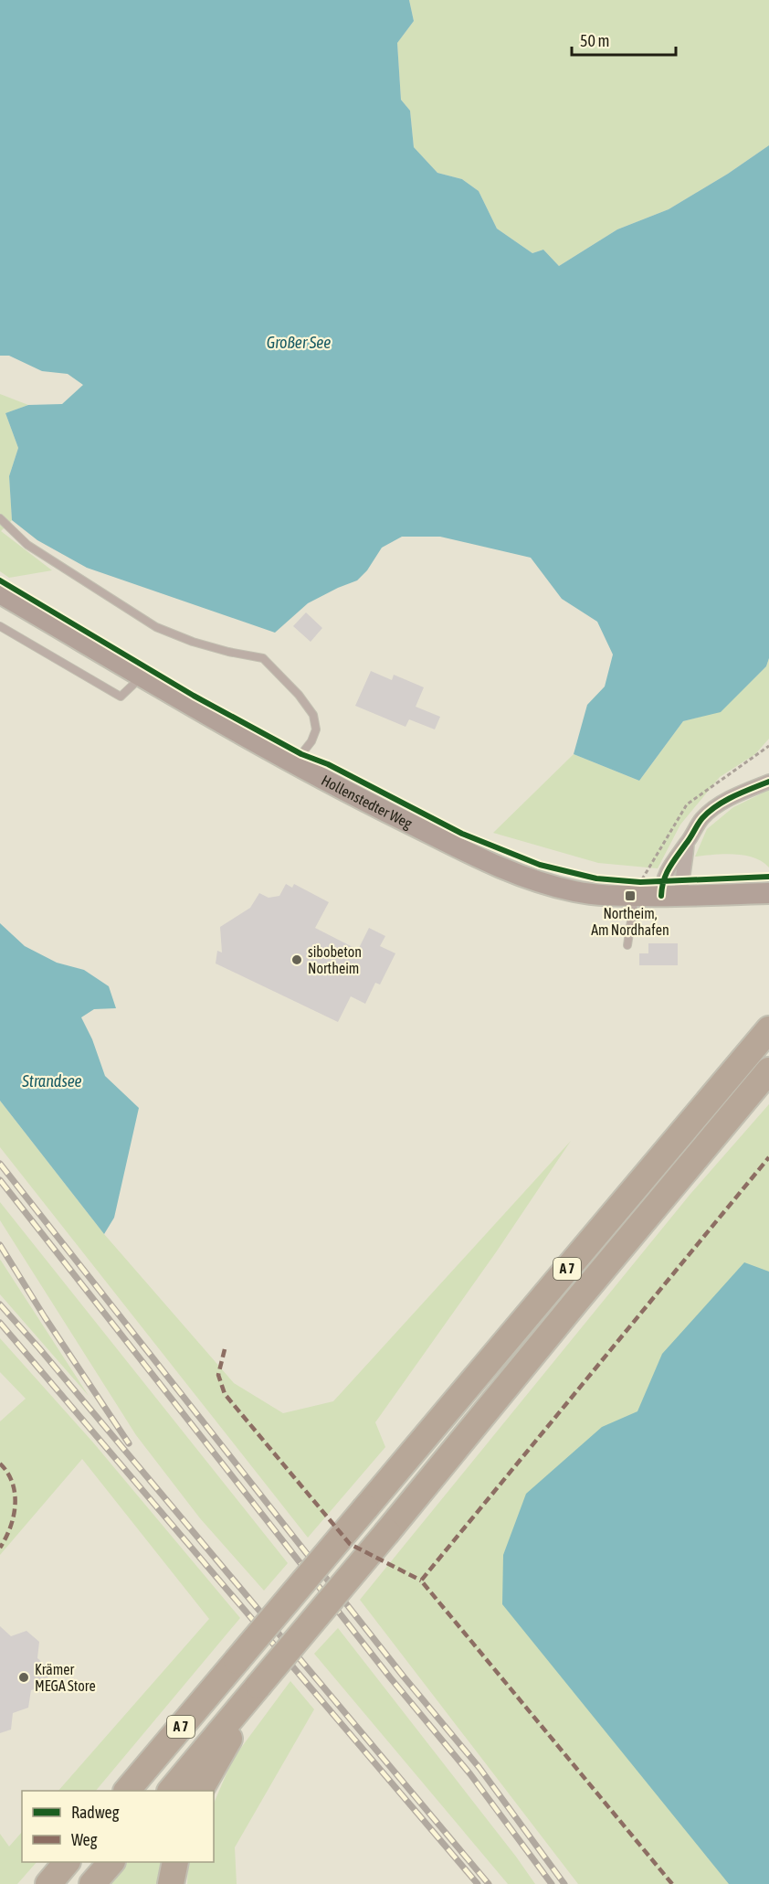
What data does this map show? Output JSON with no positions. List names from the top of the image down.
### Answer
{
  "streets": {
    "highway": ["A 7"],
    "main road": ["Hollenstedter Weg"]
  },
  "water": ["Großer See", "Strandsee"],
  "places": {
    "transit": ["Northeim, Am Nordhafen"],
    "other": ["sibobeton Northeim", "Krämer MEGA Store"]
  },
  "legend": ["Radweg", "Weg"],
  "scale_bar": "50 m"
}
